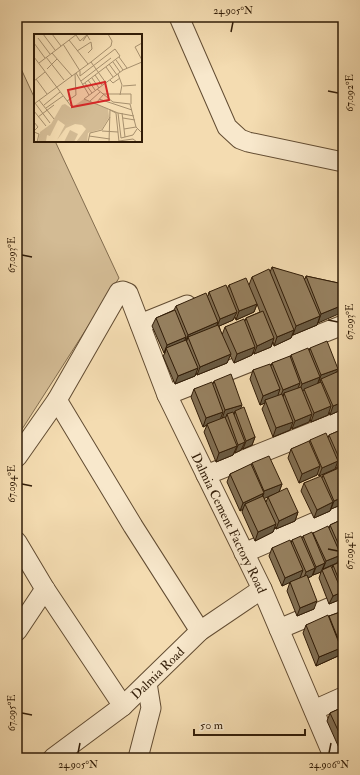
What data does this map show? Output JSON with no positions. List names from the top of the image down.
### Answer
{
  "streets": {
    "street": ["Dalmia Cement Factory Road", "Dalmia Road"]
  },
  "crossings": [
    ["Dalmia Cement Factory Road", "Dalmia Road"]
  ],
  "scale_bar": "50 m",
  "coordinates": [
    "24.905°N",
    "67.092°E",
    "67.093°E",
    "67.094°E",
    "67.095°E",
    "24.906°N"
  ]
}
